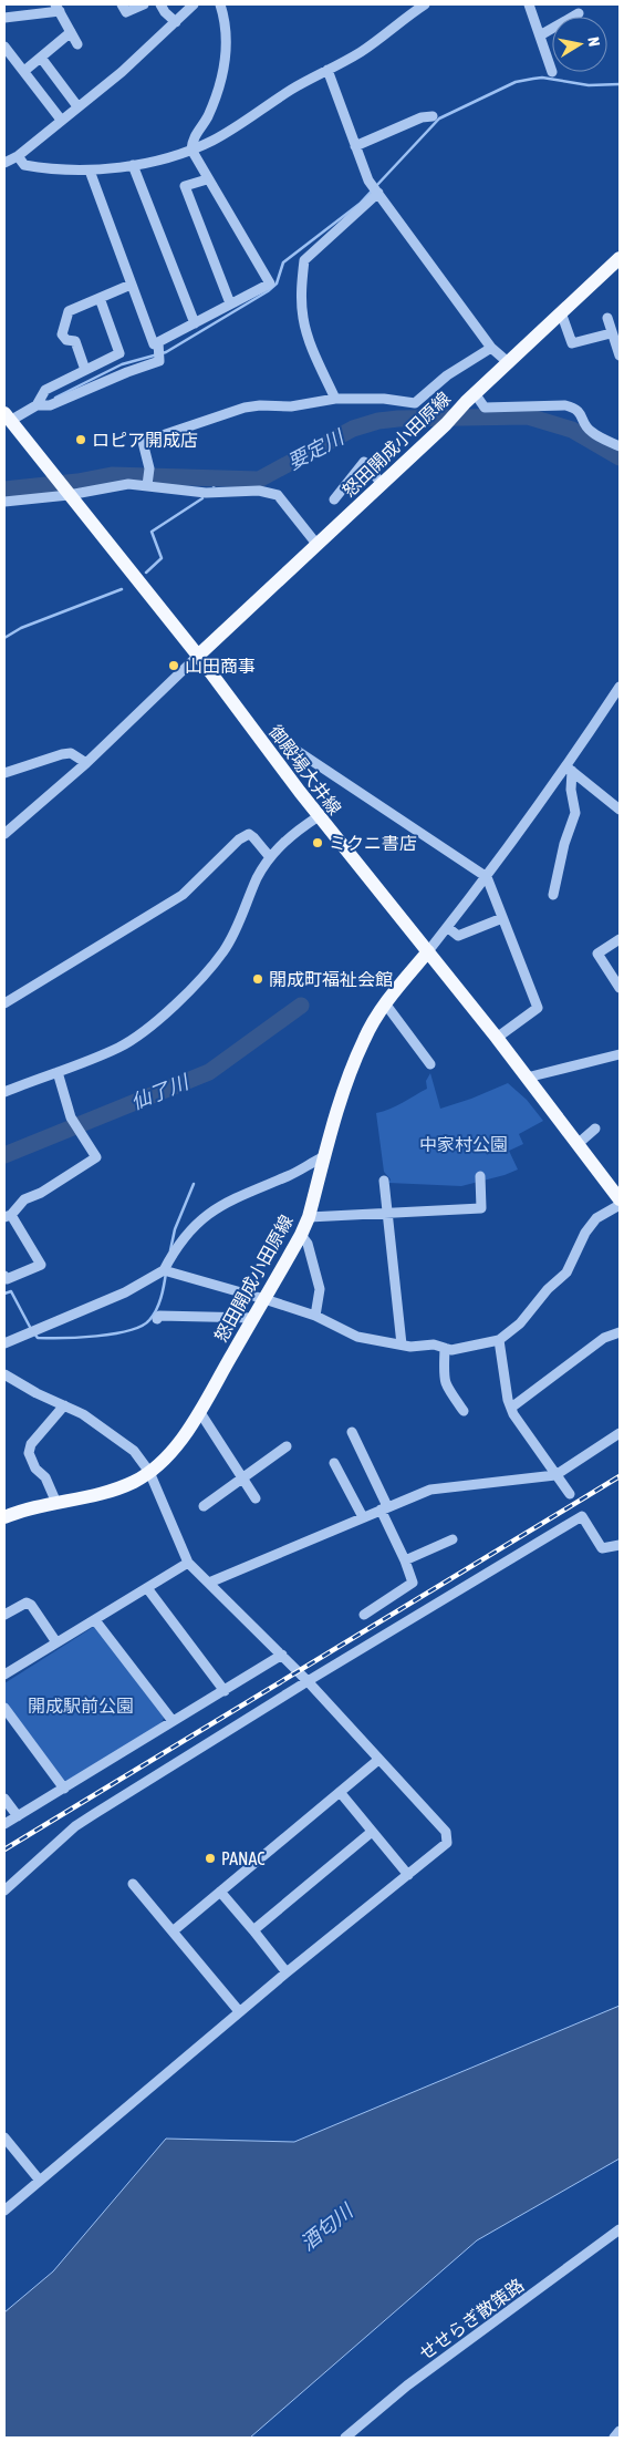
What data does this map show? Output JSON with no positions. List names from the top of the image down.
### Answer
{
  "streets": {
    "main road": ["怒田開成小田原線", "御殿場大井線"],
    "street": ["せせらぎ散策路"]
  },
  "crossings": [
    ["怒田開成小田原線", "御殿場大井線"]
  ],
  "water": ["要定川", "仙了川", "酒匂川"],
  "parks": ["中家村公園", "開成駅前公園"],
  "places": [
    "ロピア開成店",
    "山田商事",
    "ミクニ書店",
    "開成町福祉会館",
    "PANAC"
  ],
  "north": "right"
}
